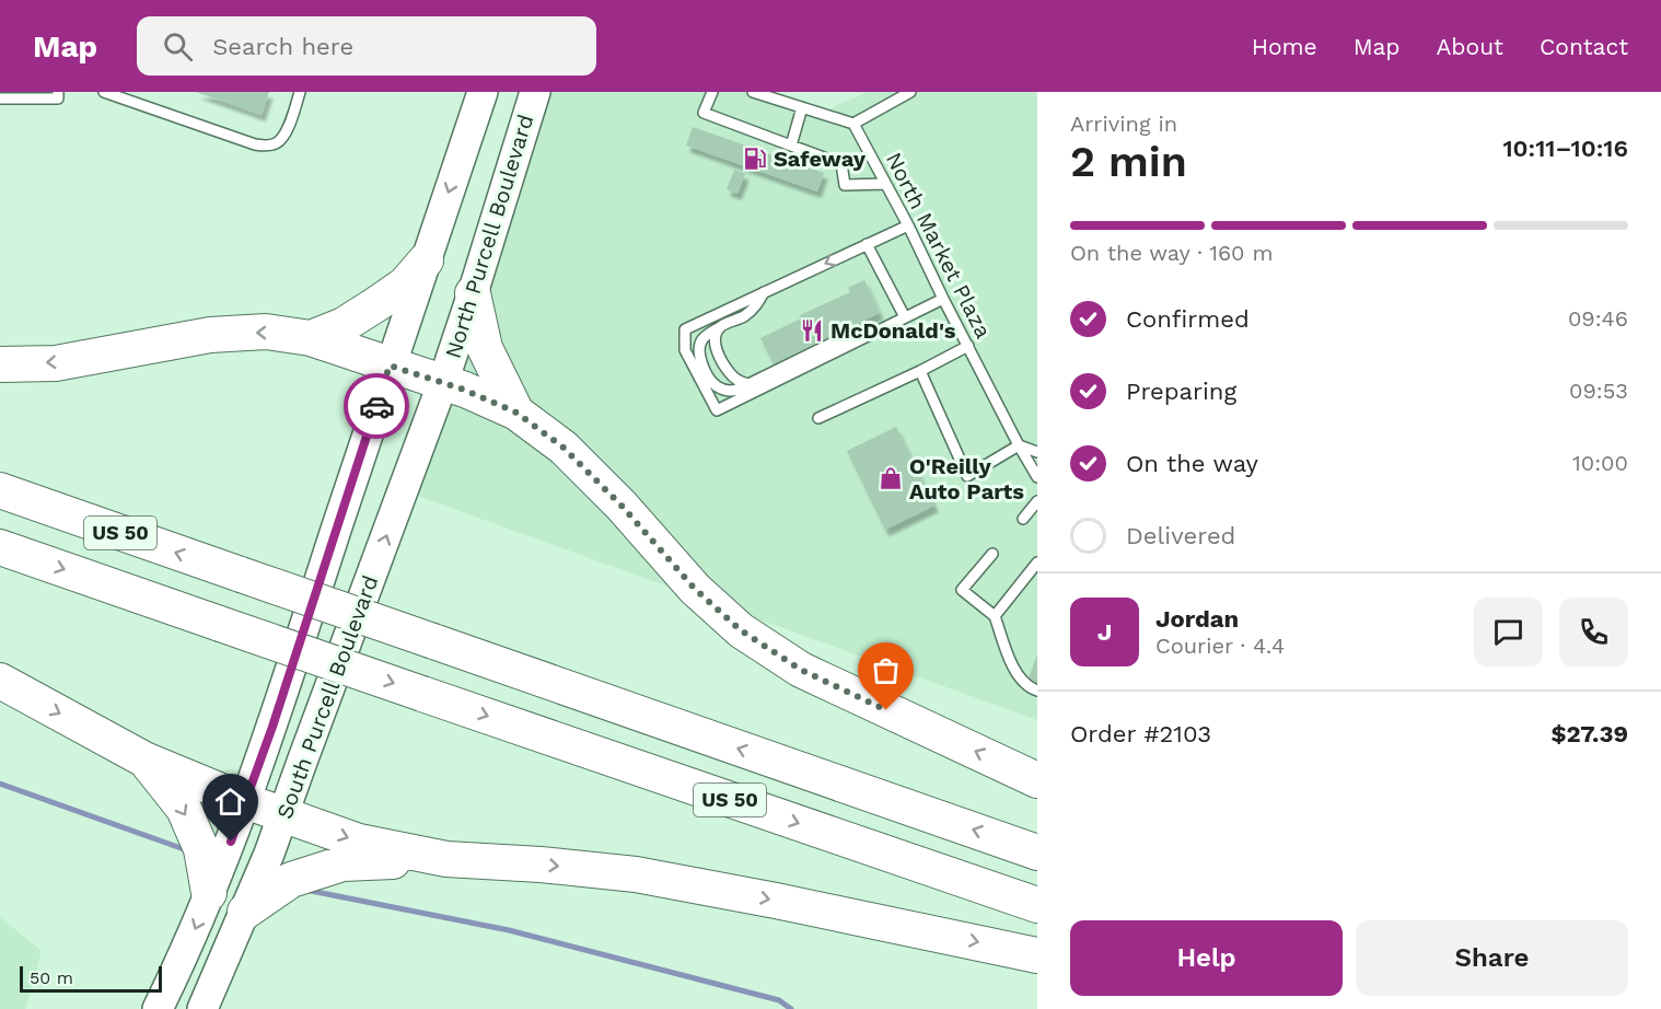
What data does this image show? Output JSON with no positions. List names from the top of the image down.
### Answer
{
  "streets": {
    "highway": ["US 50"],
    "main road": ["North Purcell Boulevard", "South Purcell Boulevard"],
    "lane": ["North Market Plaza"]
  },
  "crossings": [
    ["North Purcell Boulevard", "South Purcell Boulevard"]
  ],
  "places": {
    "fuel station": ["Safeway"],
    "restaurant": ["McDonald's"],
    "shop": ["O'Reilly Auto Parts"]
  },
  "scale_bar": "50 m",
  "page": {
    "header": "Map",
    "search": "Search here",
    "nav": [
      "Home",
      "Map",
      "About",
      "Contact"
    ],
    "heading": ["2 min", "Arriving in", "10:11–10:16"],
    "panel": [
      "Jordan",
      "Courier · 4.4",
      "Order #2103",
      "$27.39"
    ],
    "bar": "On the way · 160 m",
    "list": [
      ["Confirmed", "09:46"],
      ["Preparing", "09:53"],
      ["On the way", "10:00"],
      "Delivered"
    ],
    "round": "J",
    "buttons": ["Help", "Share"],
    "scale": "50 m"
  }
}
